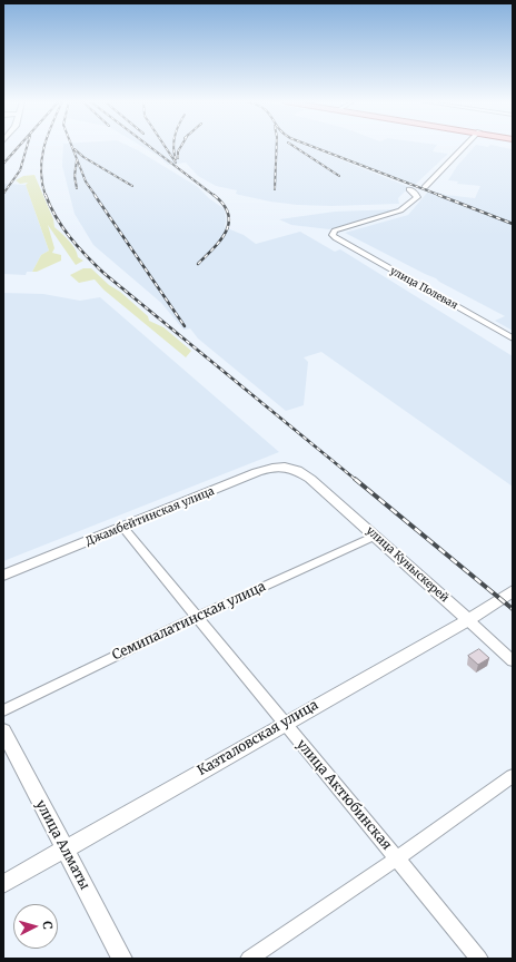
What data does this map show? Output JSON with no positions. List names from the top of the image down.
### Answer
{
  "streets": {
    "street": [
      "улица Полевая",
      "Джамбейтинская улица",
      "улица Куныскерей",
      "Семипалатинская улица",
      "Казталовская улица",
      "улица Актюбинская",
      "улица Алматы"
    ]
  },
  "crossings": [
    ["Джамбейтинская улица", "улица Куныскерей"],
    ["Джамбейтинская улица", "улица Актюбинская"],
    ["улица Куныскерей", "Семипалатинская улица"],
    ["улица Куныскерей", "Казталовская улица"],
    ["Семипалатинская улица", "улица Актюбинская"],
    ["Казталовская улица", "улица Актюбинская"],
    ["Казталовская улица", "улица Алматы"]
  ],
  "north": "right"
}
